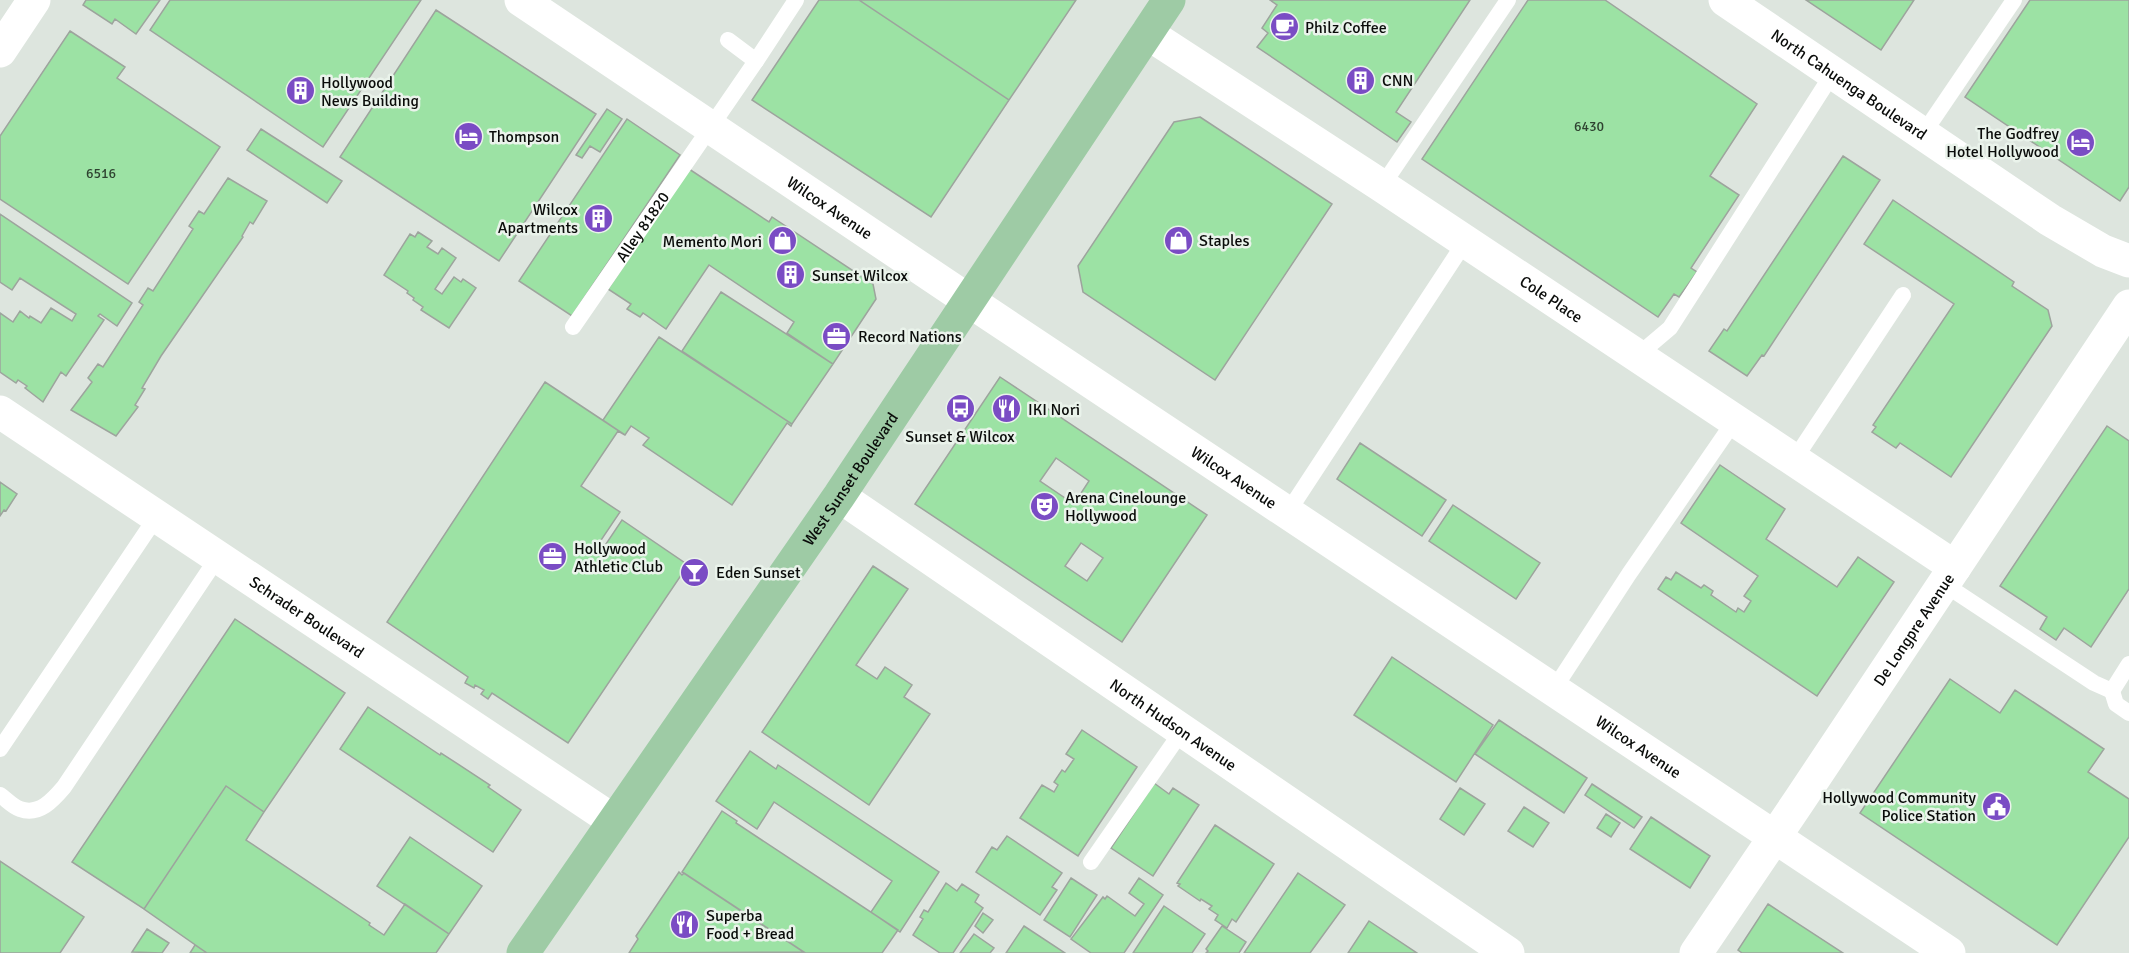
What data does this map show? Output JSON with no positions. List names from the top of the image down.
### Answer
{
  "streets": {
    "main road": ["West Sunset Boulevard"],
    "street": [
      "North Cahuenga Boulevard",
      "Wilcox Avenue",
      "Cole Place",
      "Schrader Boulevard",
      "De Longpre Avenue",
      "North Hudson Avenue"
    ],
    "lane": ["Alley 81820"]
  },
  "crossings": [
    ["Wilcox Avenue", "Alley 81820"],
    ["Wilcox Avenue", "West Sunset Boulevard"],
    ["Wilcox Avenue", "De Longpre Avenue"],
    ["Cole Place", "West Sunset Boulevard"],
    ["Cole Place", "De Longpre Avenue"],
    ["West Sunset Boulevard", "Schrader Boulevard"],
    ["West Sunset Boulevard", "North Hudson Avenue"]
  ],
  "places": {
    "cafe": ["Philz Coffee"],
    "building": [
      "CNN",
      "Hollywood News Building",
      "Wilcox Apartments",
      "Sunset Wilcox"
    ],
    "hotel": ["Thompson", "The Godfrey Hotel Hollywood"],
    "shop": ["Staples", "Memento Mori"],
    "office": ["Record Nations", "Hollywood Athletic Club"],
    "bus stop": ["Sunset & Wilcox"],
    "restaurant": ["IKI Nori", "Superba Food + Bread"],
    "theatre": ["Arena Cinelounge Hollywood"],
    "bar": ["Eden Sunset"],
    "public building": ["Hollywood Community Police Station"]
  },
  "house_numbers": ["6430", "6516"]
}
